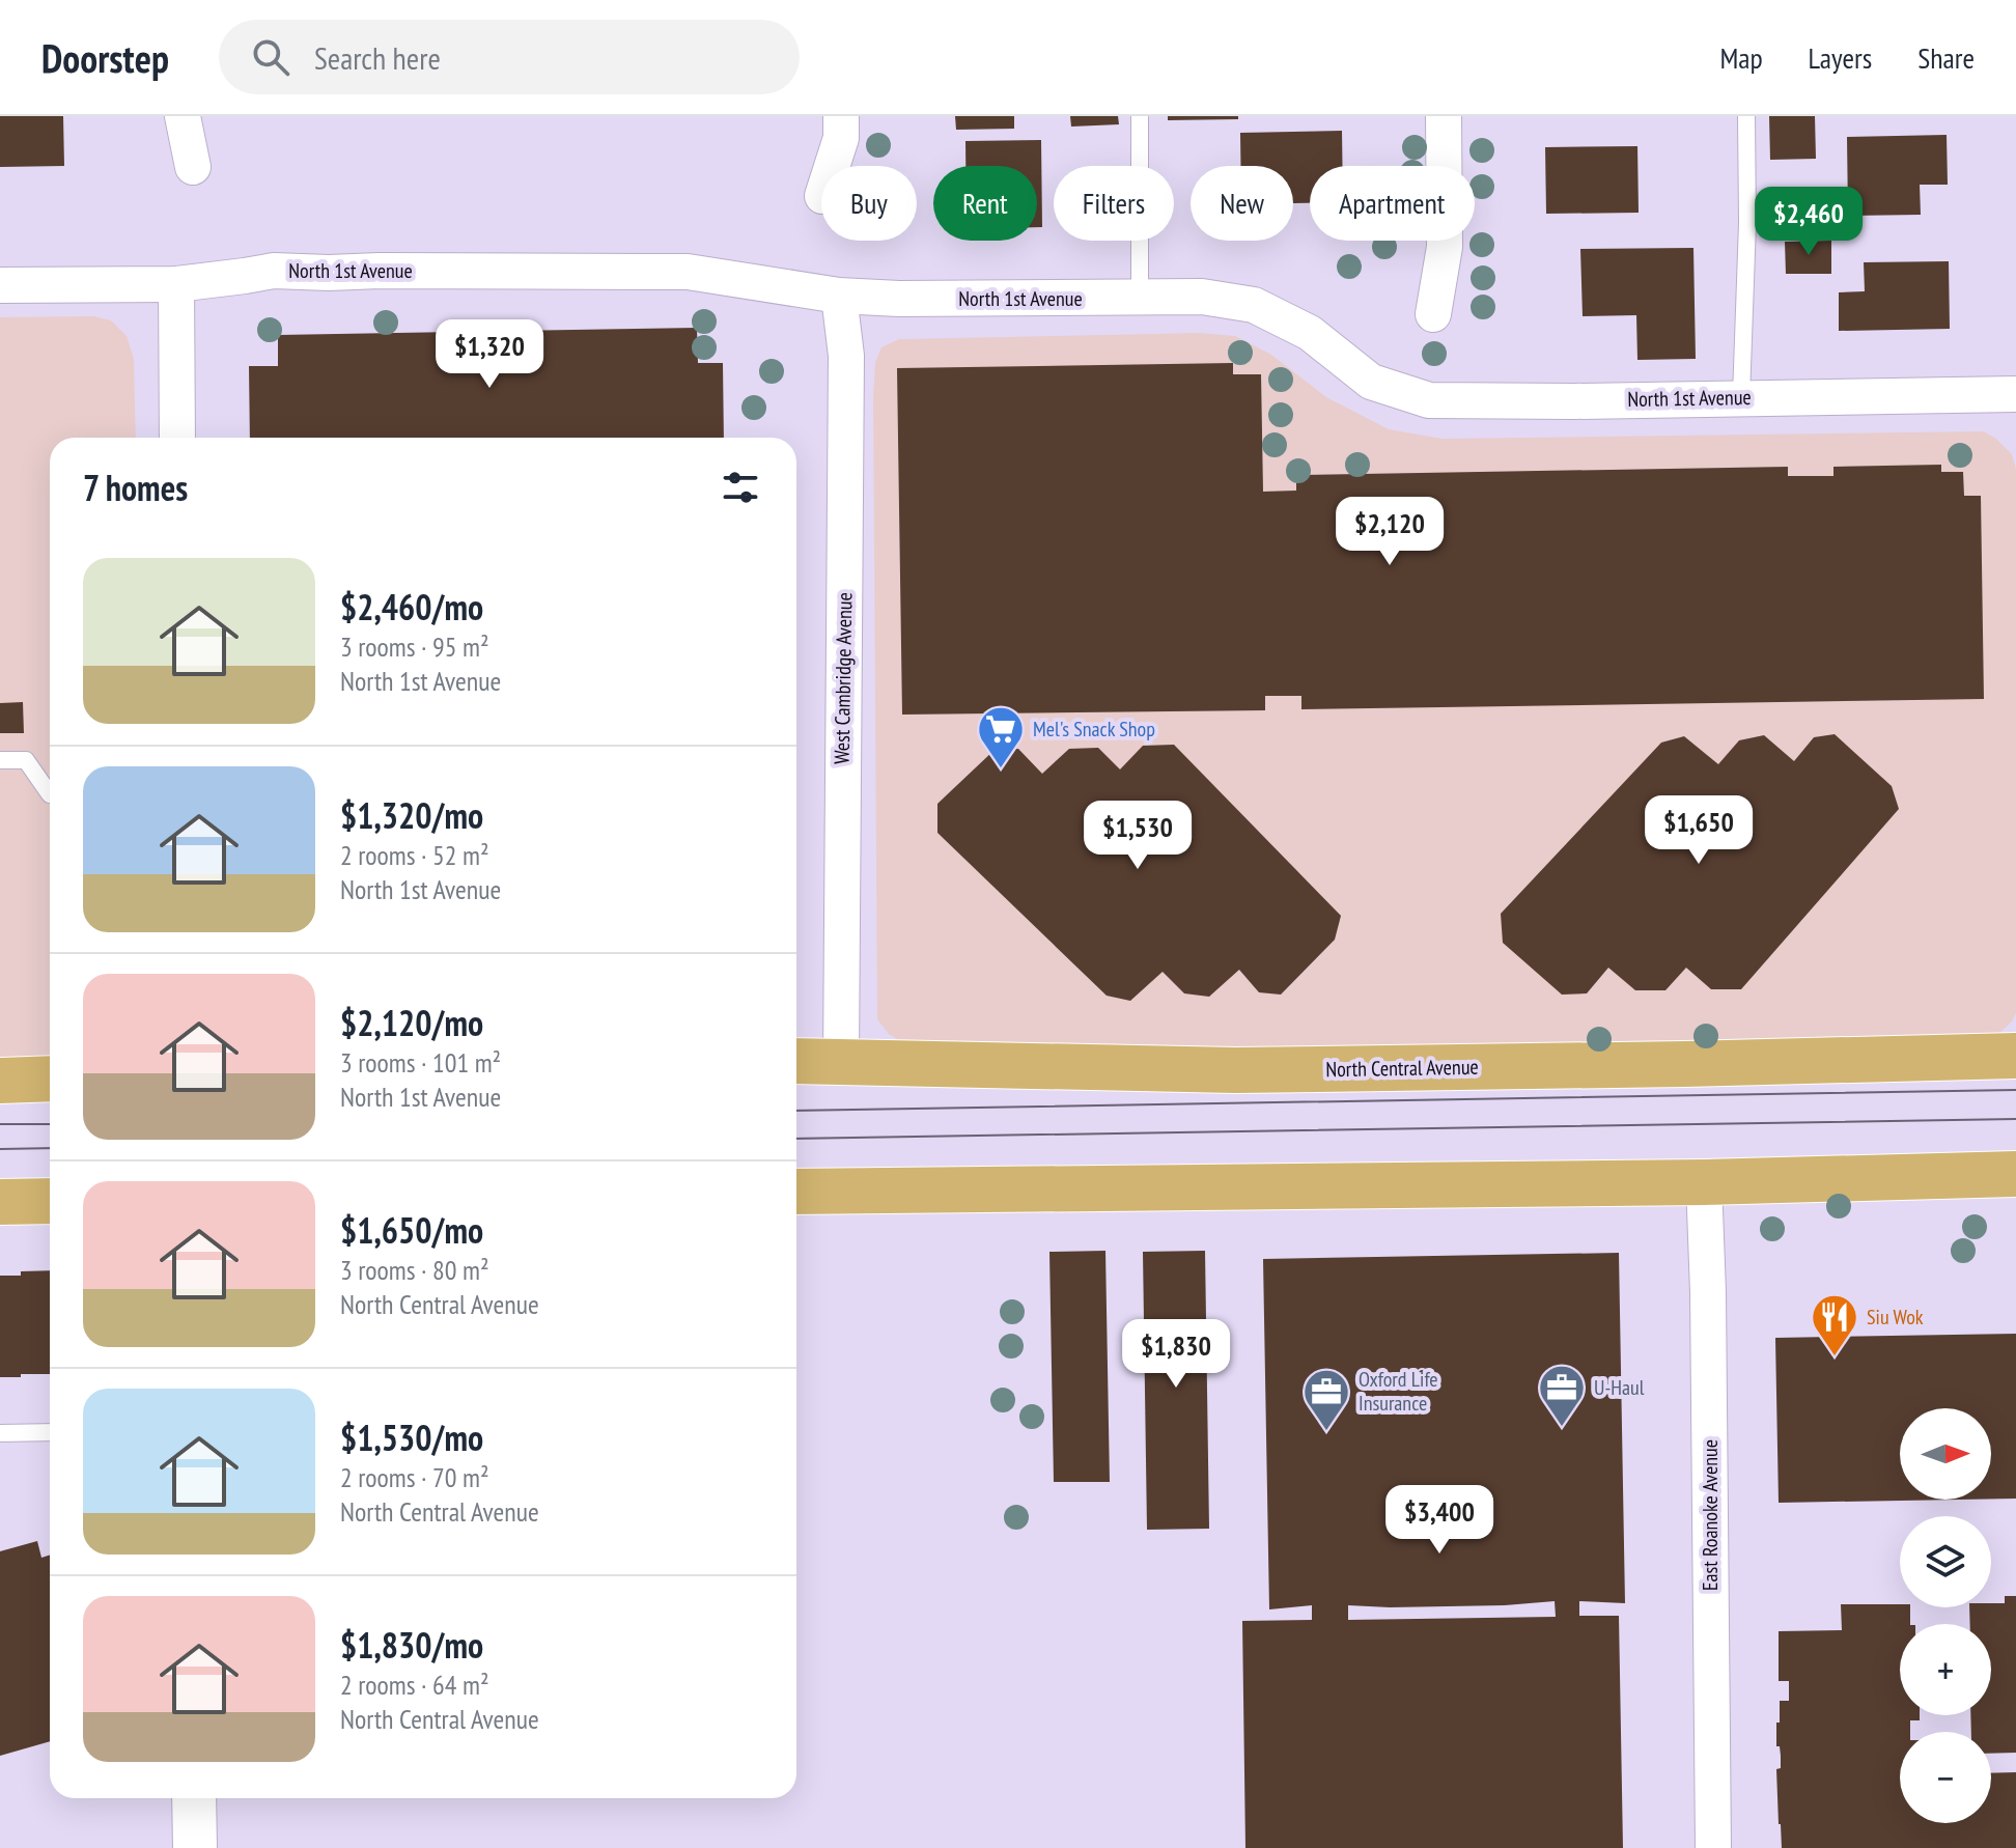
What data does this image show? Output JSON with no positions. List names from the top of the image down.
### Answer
{
  "streets": {
    "main road": ["North Central Avenue"],
    "street": ["North 1st Avenue", "West Cambridge Avenue", "East Roanoke Avenue"]
  },
  "crossings": [
    ["North 1st Avenue", "West Cambridge Avenue"],
    ["West Cambridge Avenue", "North Central Avenue"]
  ],
  "places": {
    "supermarket": ["Mel's Snack Shop"],
    "restaurant": ["Siu Wok"],
    "office": ["U-Haul", "Oxford Life Insurance"]
  },
  "north": "right",
  "page": {
    "header": "Doorstep",
    "search": "Search here",
    "nav": ["Map", "Layers", "Share"],
    "chip": [
      "Buy",
      "Rent",
      "Filters",
      "New",
      "Apartment"
    ],
    "price": [
      "$2,460",
      "$1,320",
      "$2,120",
      "$1,650",
      "$1,530",
      "$1,830",
      "$3,400"
    ],
    "heading": "7 homes",
    "list": [
      {
        "name": "$2,460/mo",
        "note": "3 rooms · 95 m² · North 1st Avenue"
      },
      {
        "name": "$1,320/mo",
        "note": "2 rooms · 52 m² · North 1st Avenue"
      },
      {
        "name": "$2,120/mo",
        "note": "3 rooms · 101 m² · North 1st Avenue"
      },
      {
        "name": "$1,650/mo",
        "note": "3 rooms · 80 m² · North Central Avenue"
      },
      {
        "name": "$1,530/mo",
        "note": "2 rooms · 70 m² · North Central Avenue"
      },
      {
        "name": "$1,830/mo",
        "note": "2 rooms · 64 m² · North Central Avenue"
      }
    ],
    "map_buttons": ["+", "−"]
  }
}
